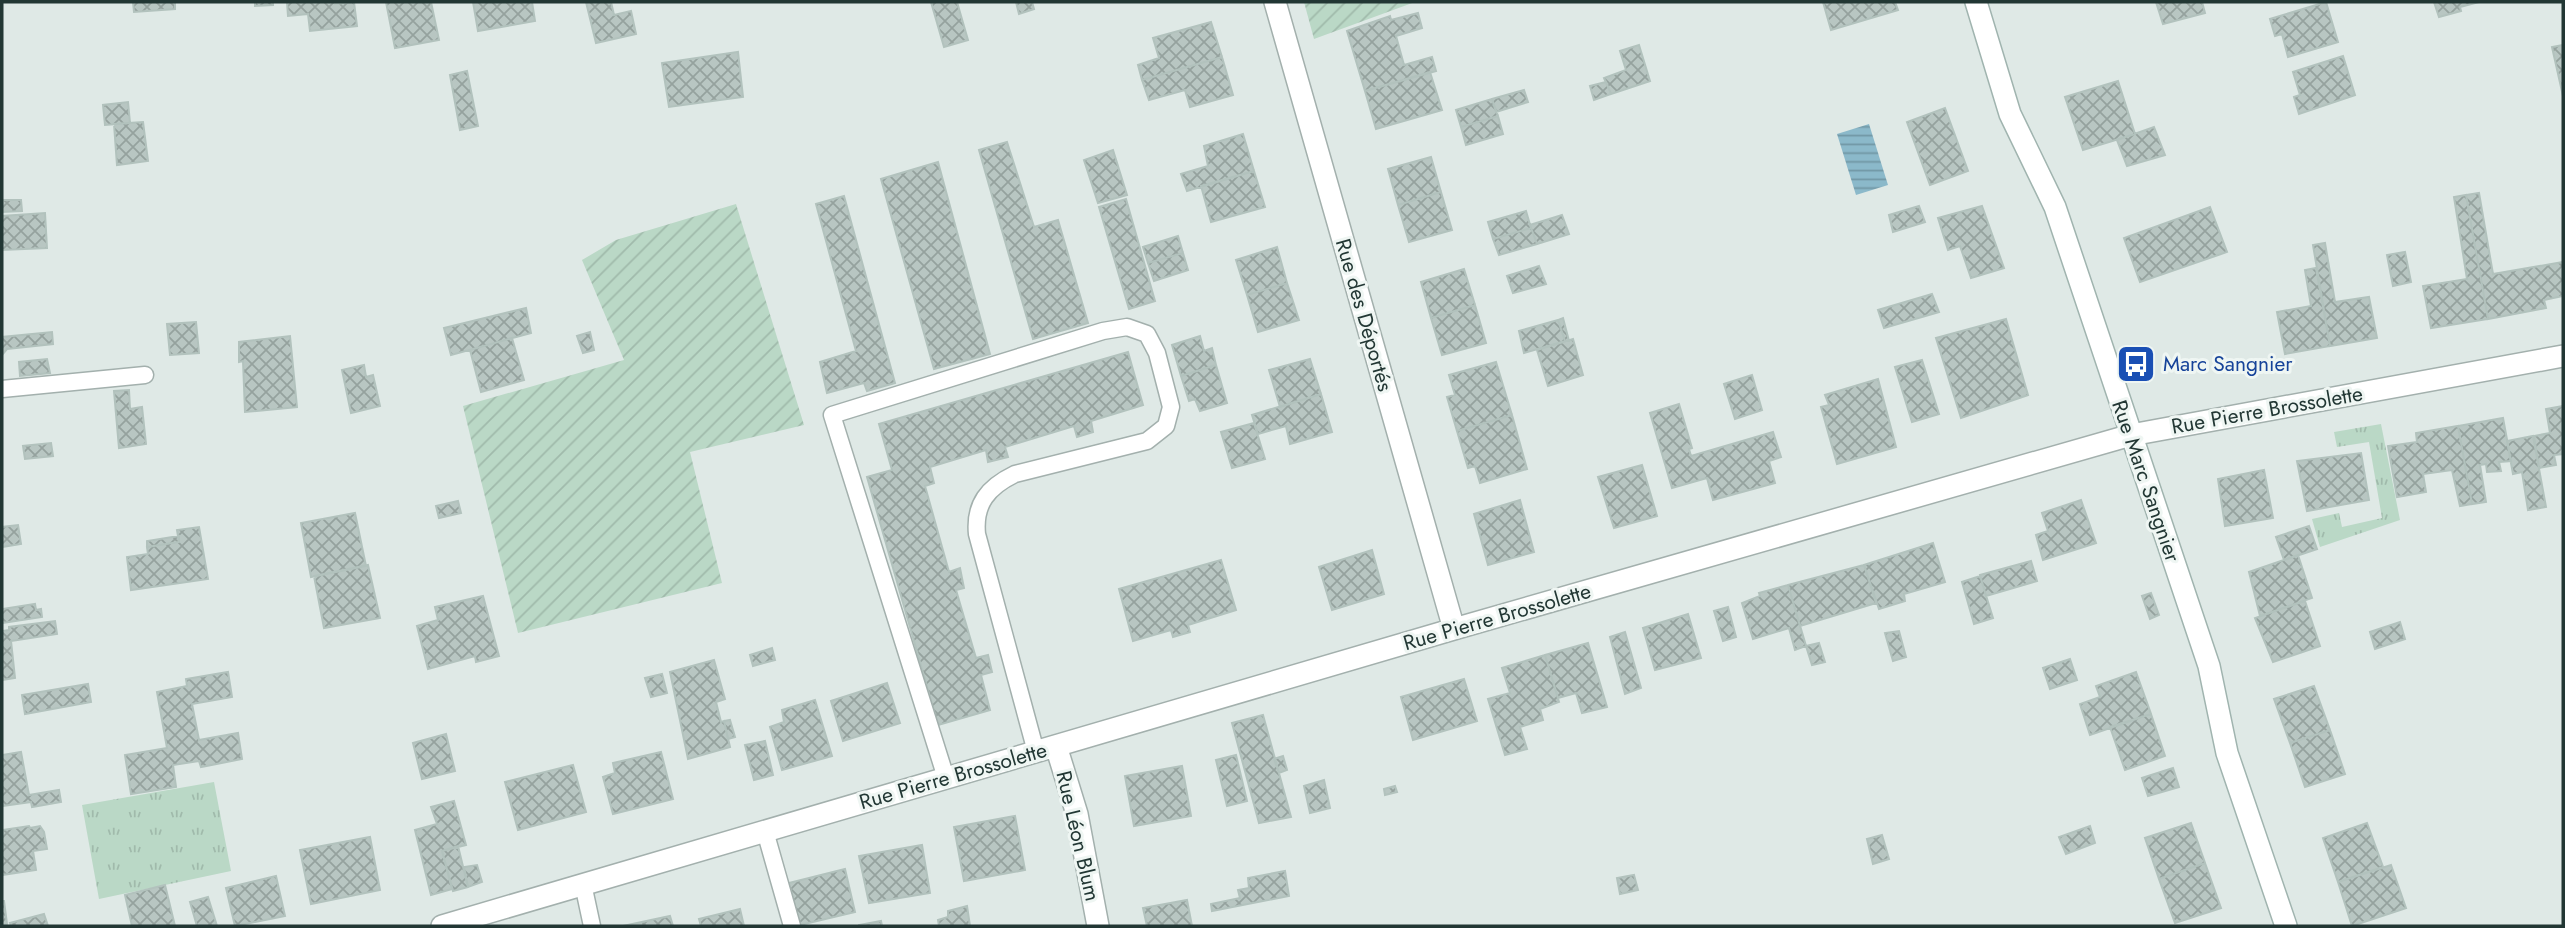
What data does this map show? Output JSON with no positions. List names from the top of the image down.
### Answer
{
  "streets": {
    "street": [
      "Rue des Déportés",
      "Rue Pierre Brossolette",
      "Rue Marc Sangnier",
      "Rue Léon Blum"
    ]
  },
  "crossings": [
    ["Rue des Déportés", "Rue Pierre Brossolette"],
    ["Rue Pierre Brossolette", "Rue Marc Sangnier"],
    ["Rue Pierre Brossolette", "Rue Léon Blum"]
  ],
  "places": {
    "bus stop": ["Marc Sangnier"]
  }
}
